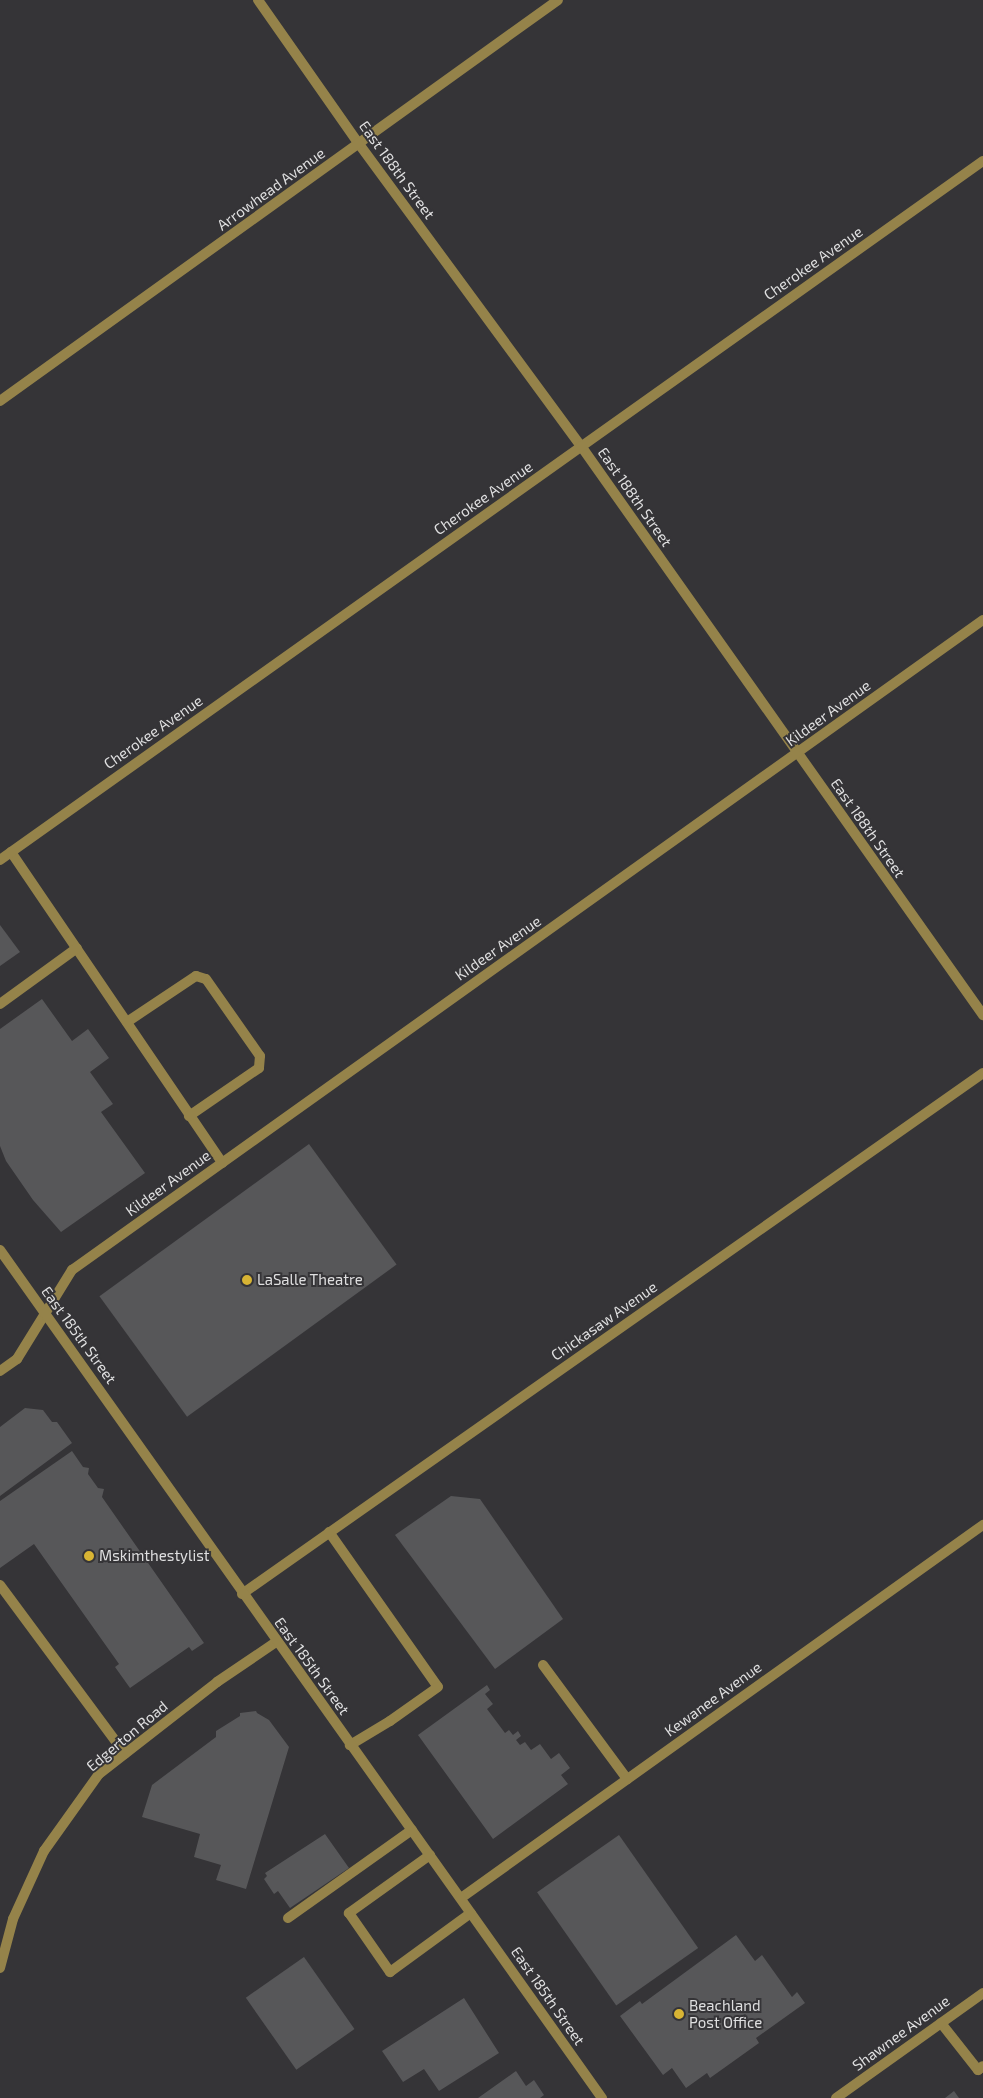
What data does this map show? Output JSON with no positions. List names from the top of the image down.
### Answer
{
  "streets": {
    "street": [
      "East 188th Street",
      "Arrowhead Avenue",
      "Cherokee Avenue",
      "Kildeer Avenue",
      "Chickasaw Avenue",
      "East 185th Street",
      "Kewanee Avenue",
      "Edgerton Road",
      "Shawnee Avenue"
    ]
  },
  "crossings": [
    ["East 188th Street", "Arrowhead Avenue"],
    ["East 188th Street", "Cherokee Avenue"],
    ["East 188th Street", "Kildeer Avenue"],
    ["Kildeer Avenue", "East 185th Street"],
    ["Chickasaw Avenue", "East 185th Street"],
    ["East 185th Street", "Kewanee Avenue"],
    ["East 185th Street", "Edgerton Road"]
  ],
  "places": ["LaSalle Theatre", "Mskimthestylist", "Beachland Post Office"]
}
